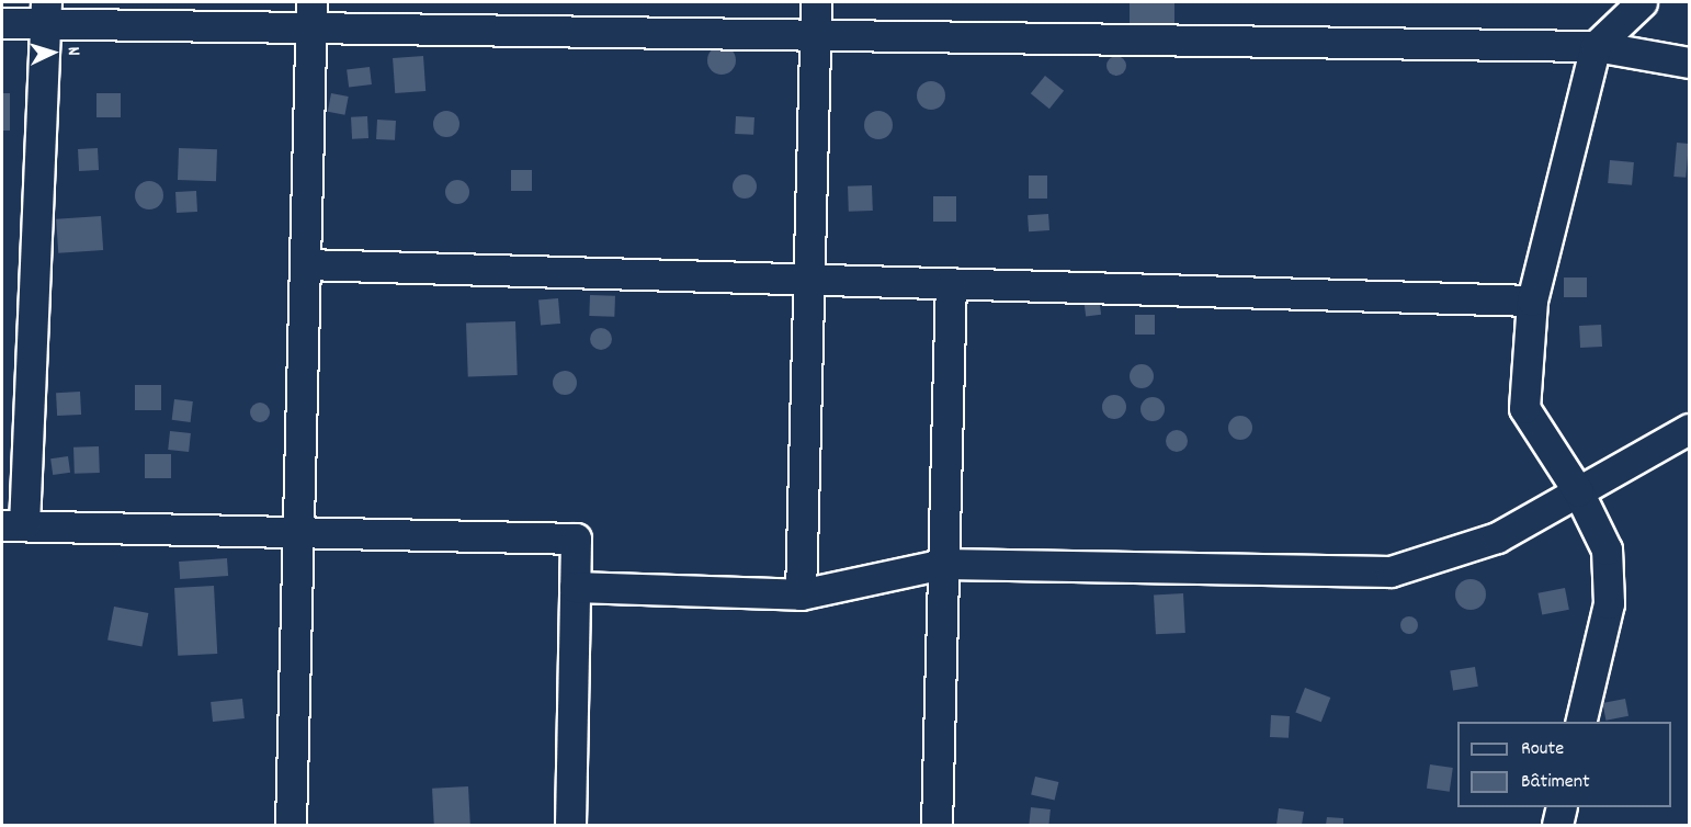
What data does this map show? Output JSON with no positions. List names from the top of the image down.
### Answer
{
  "legend": ["Route", "Bâtiment"],
  "north": "right"
}
